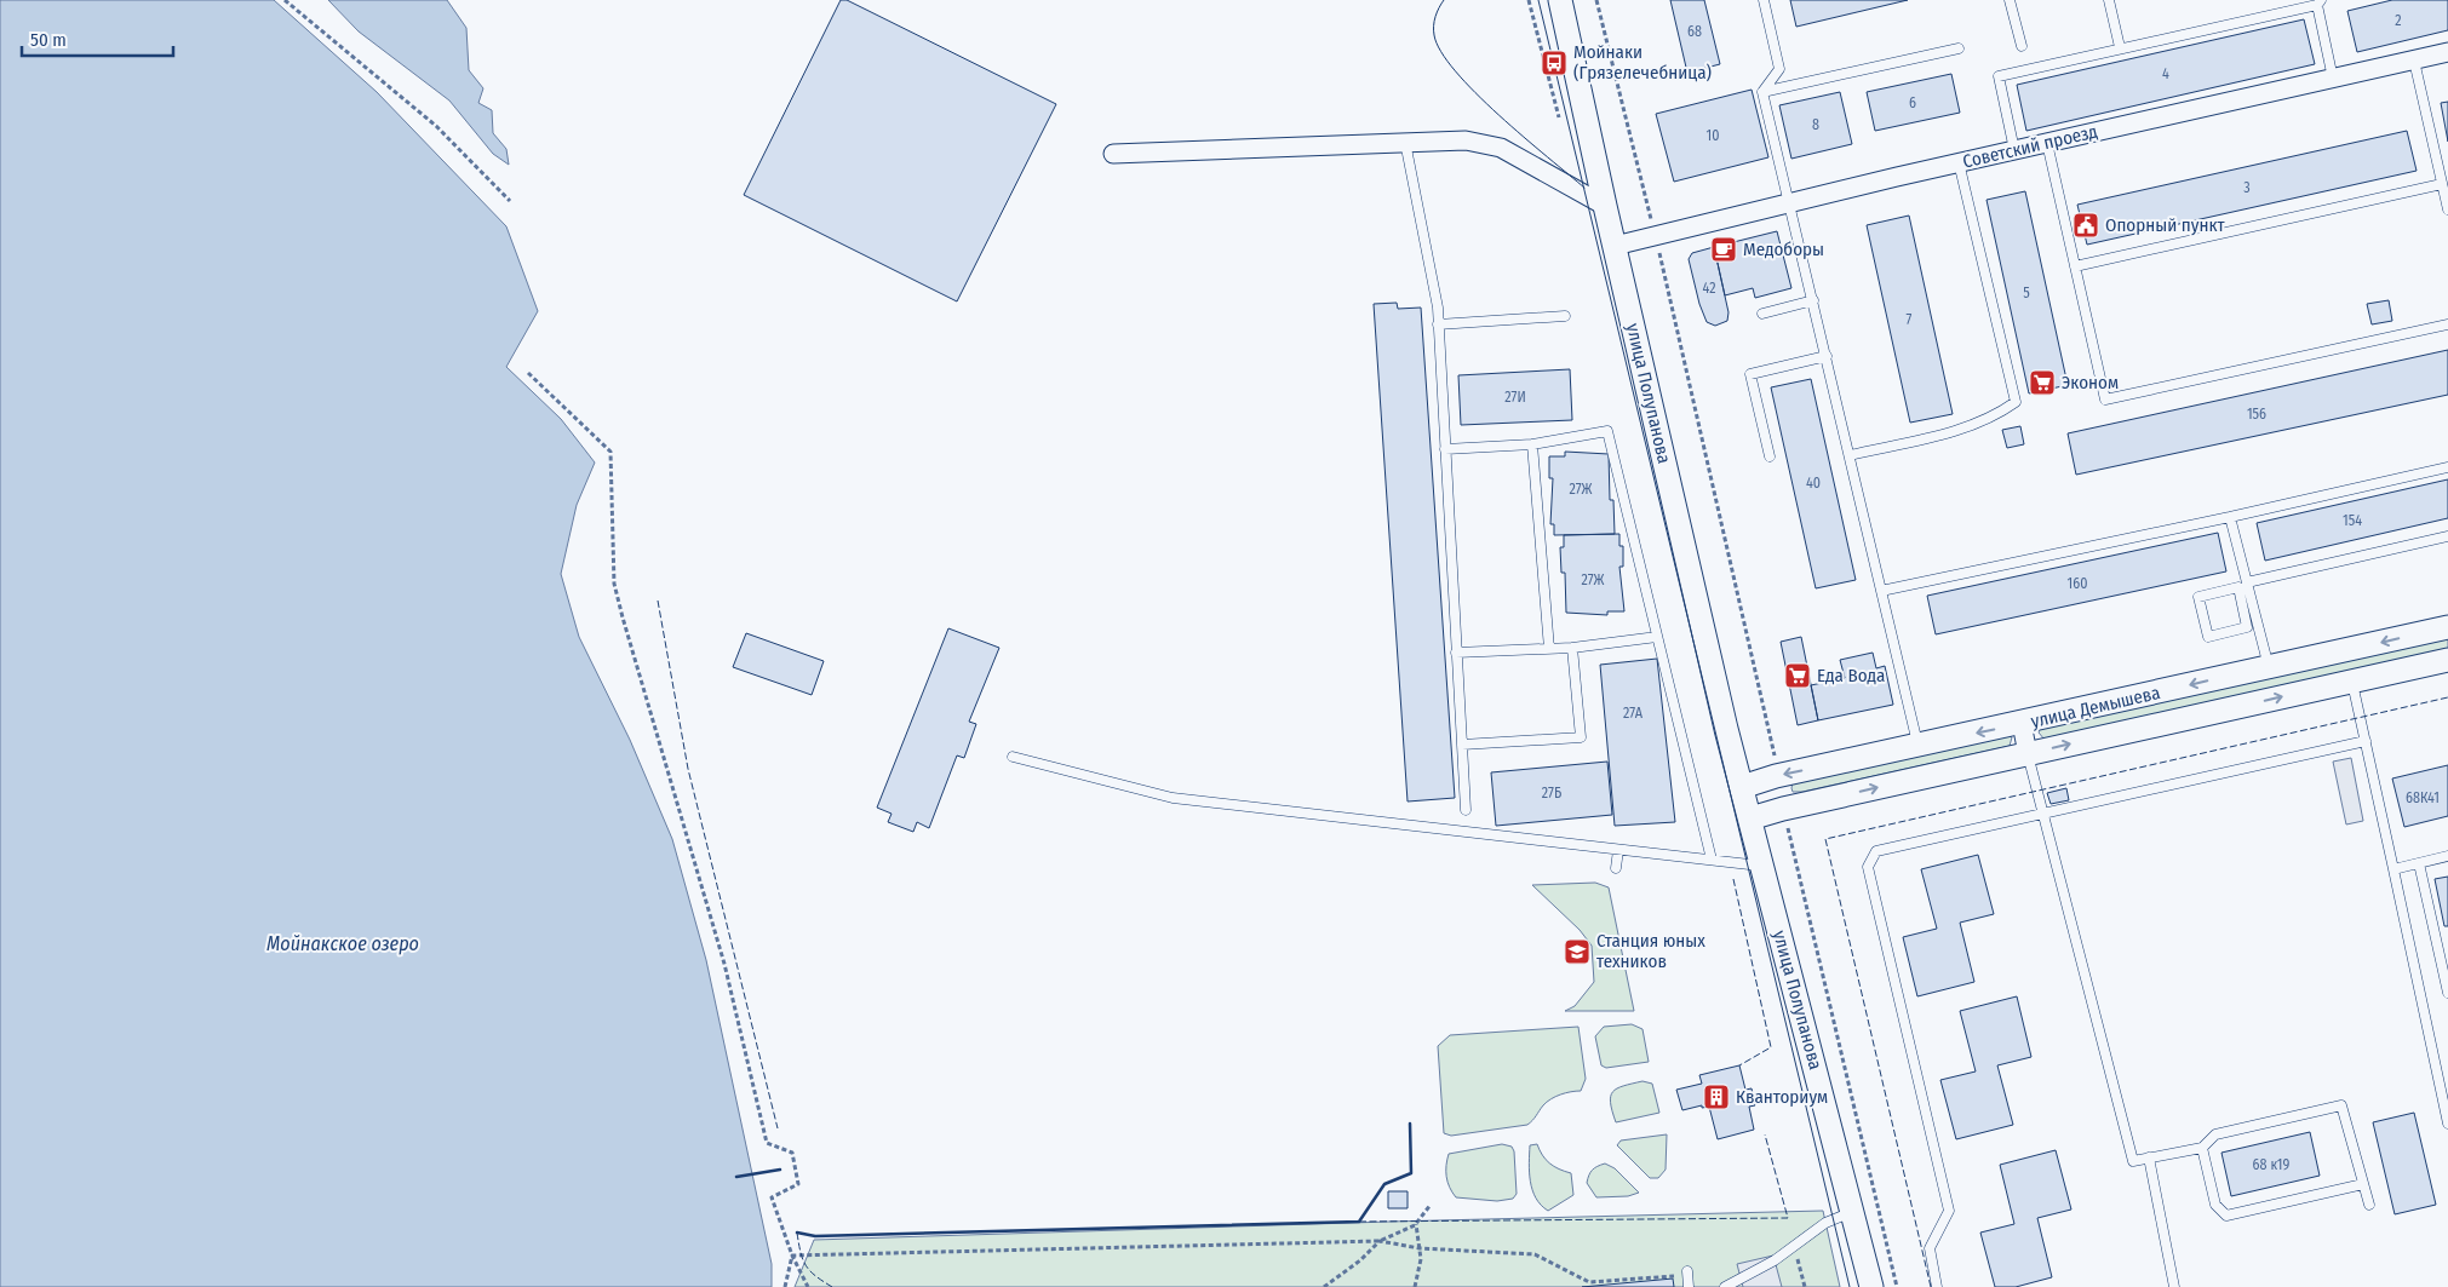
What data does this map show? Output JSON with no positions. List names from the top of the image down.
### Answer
{
  "streets": {
    "street": ["Советский проезд", "улица Полупанова", "улица Демышева"]
  },
  "crossings": [
    ["Советский проезд", "улица Полупанова"],
    ["улица Полупанова", "улица Демышева"]
  ],
  "water": ["Мойнакское озеро"],
  "places": {
    "bus stop": ["Мойнаки (Грязелечебница)"],
    "public building": ["Опорный пункт"],
    "cafe": ["Медоборы"],
    "supermarket": ["Эконом", "Еда Вода"],
    "school or university": ["Станция юных техников"],
    "building": ["Кванториум"]
  },
  "house_numbers": [
    "2",
    "68",
    "4",
    "6",
    "8",
    "10",
    "3",
    "42",
    "5",
    "7",
    "27И",
    "156",
    "40",
    "27Ж",
    "154",
    "27Ж",
    "160",
    "27А",
    "27Б",
    "68К41",
    "68 к19"
  ],
  "scale_bar": "50 m"
}
